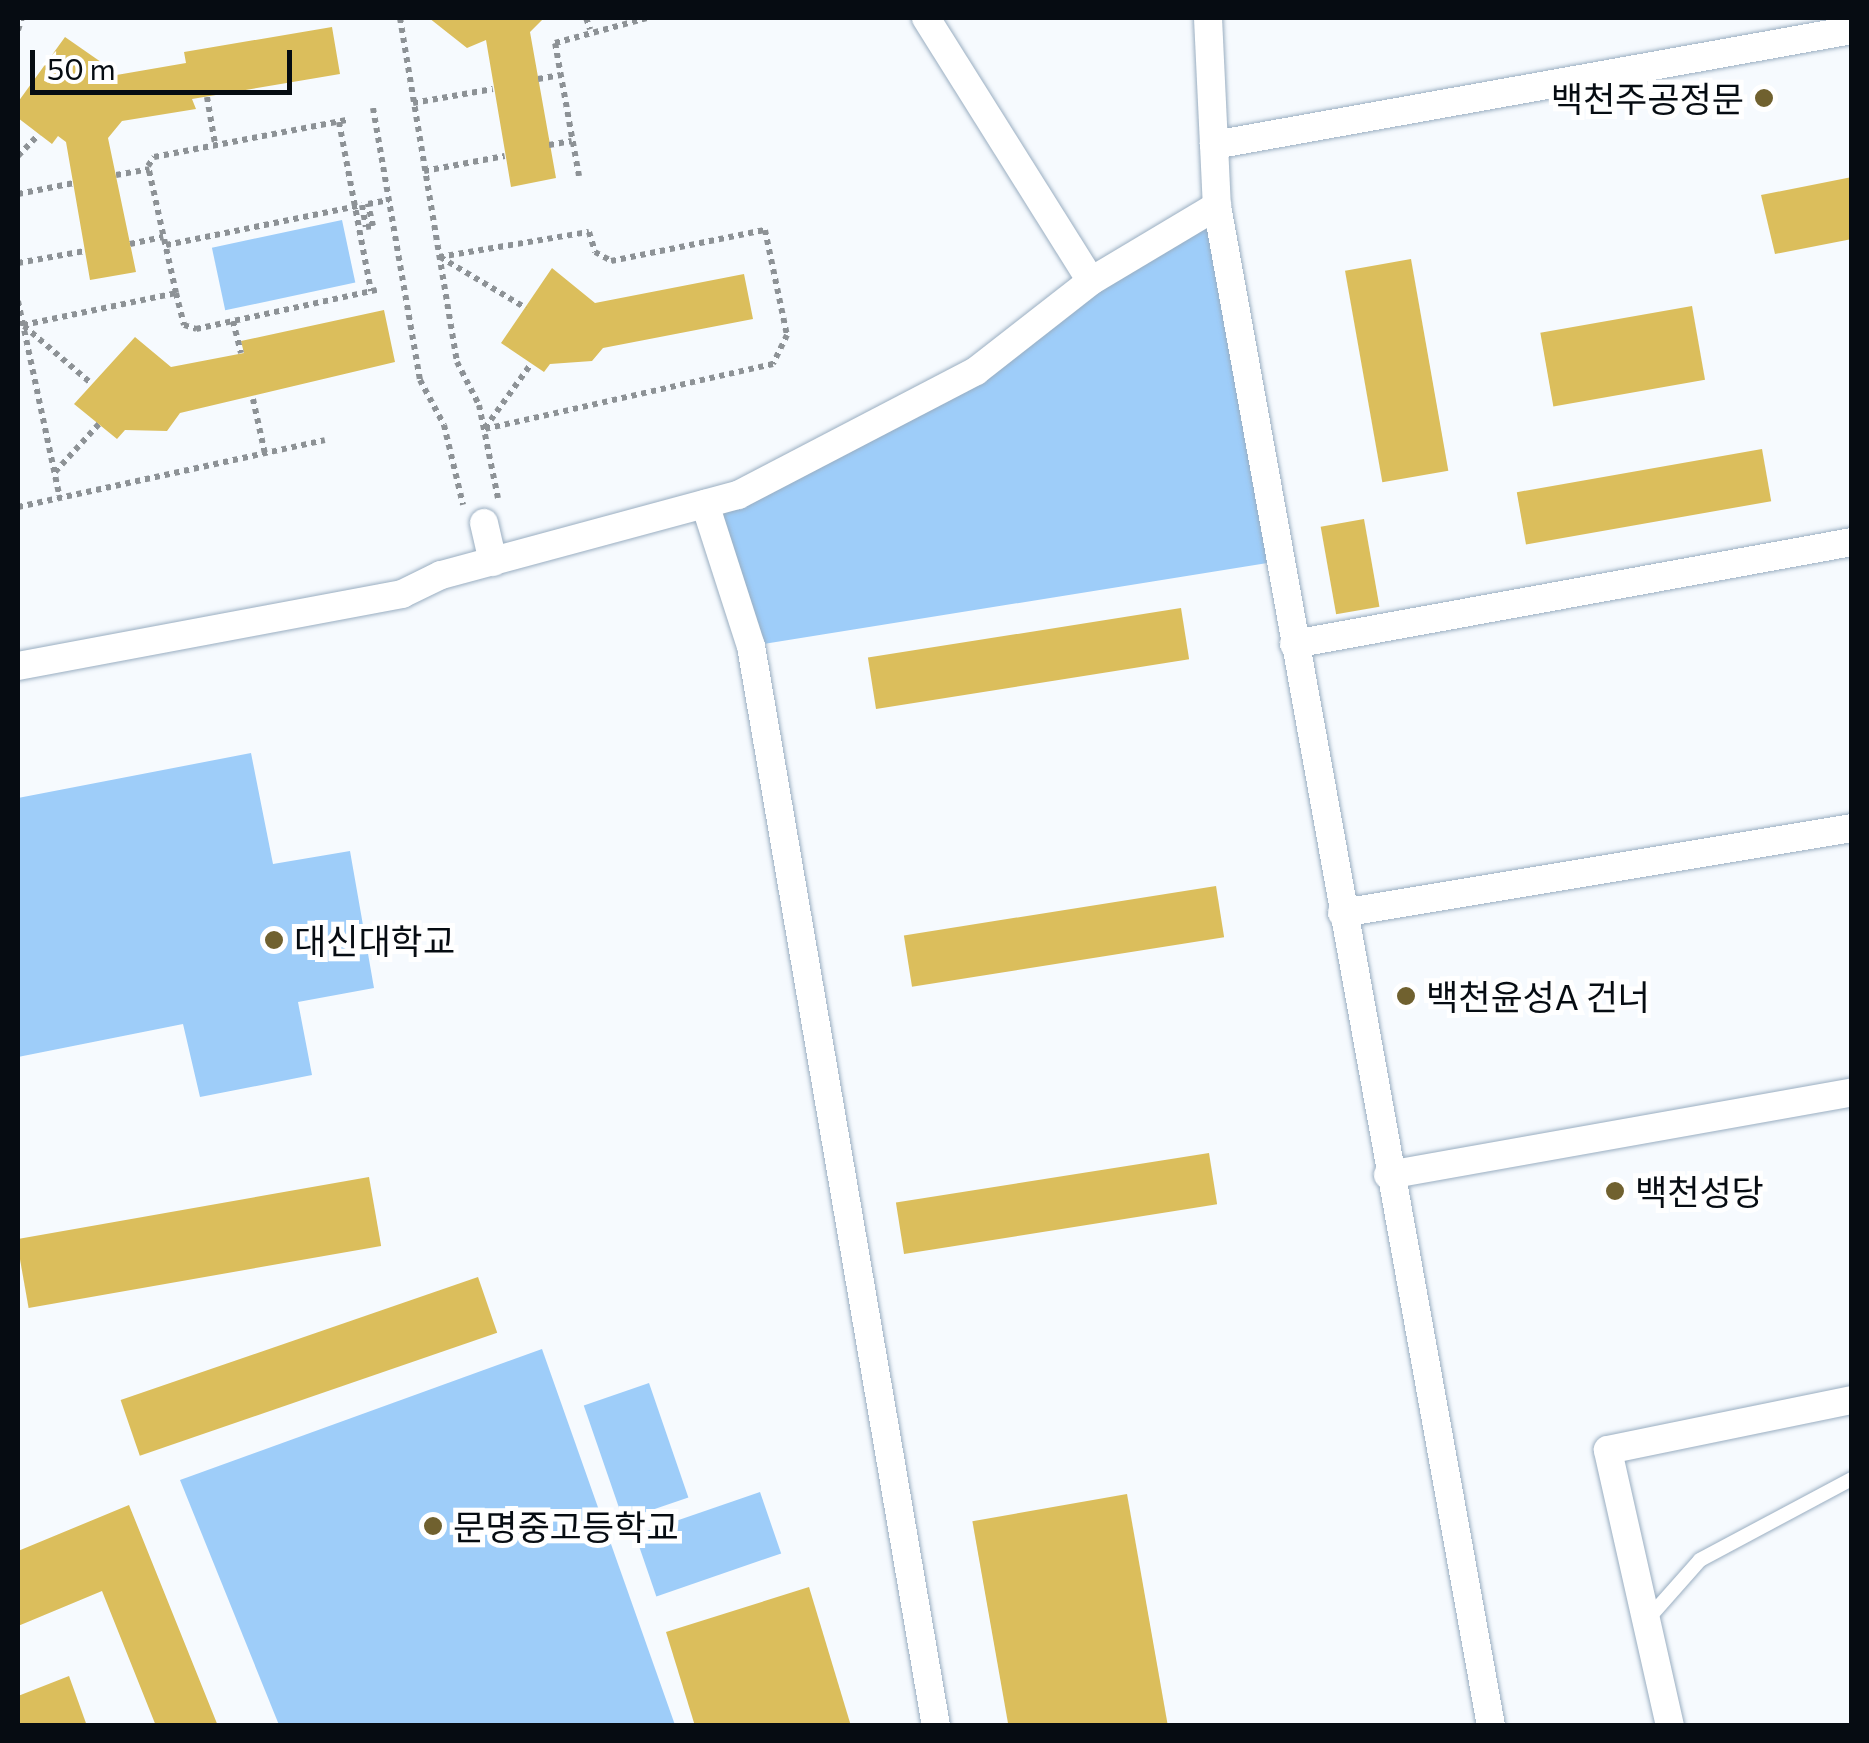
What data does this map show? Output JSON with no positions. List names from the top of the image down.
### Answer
{
  "places": [
    "백천주공정문",
    "대신대학교",
    "백천윤성A 건너",
    "백천성당",
    "문명중고등학교"
  ],
  "scale_bar": "50 m"
}
